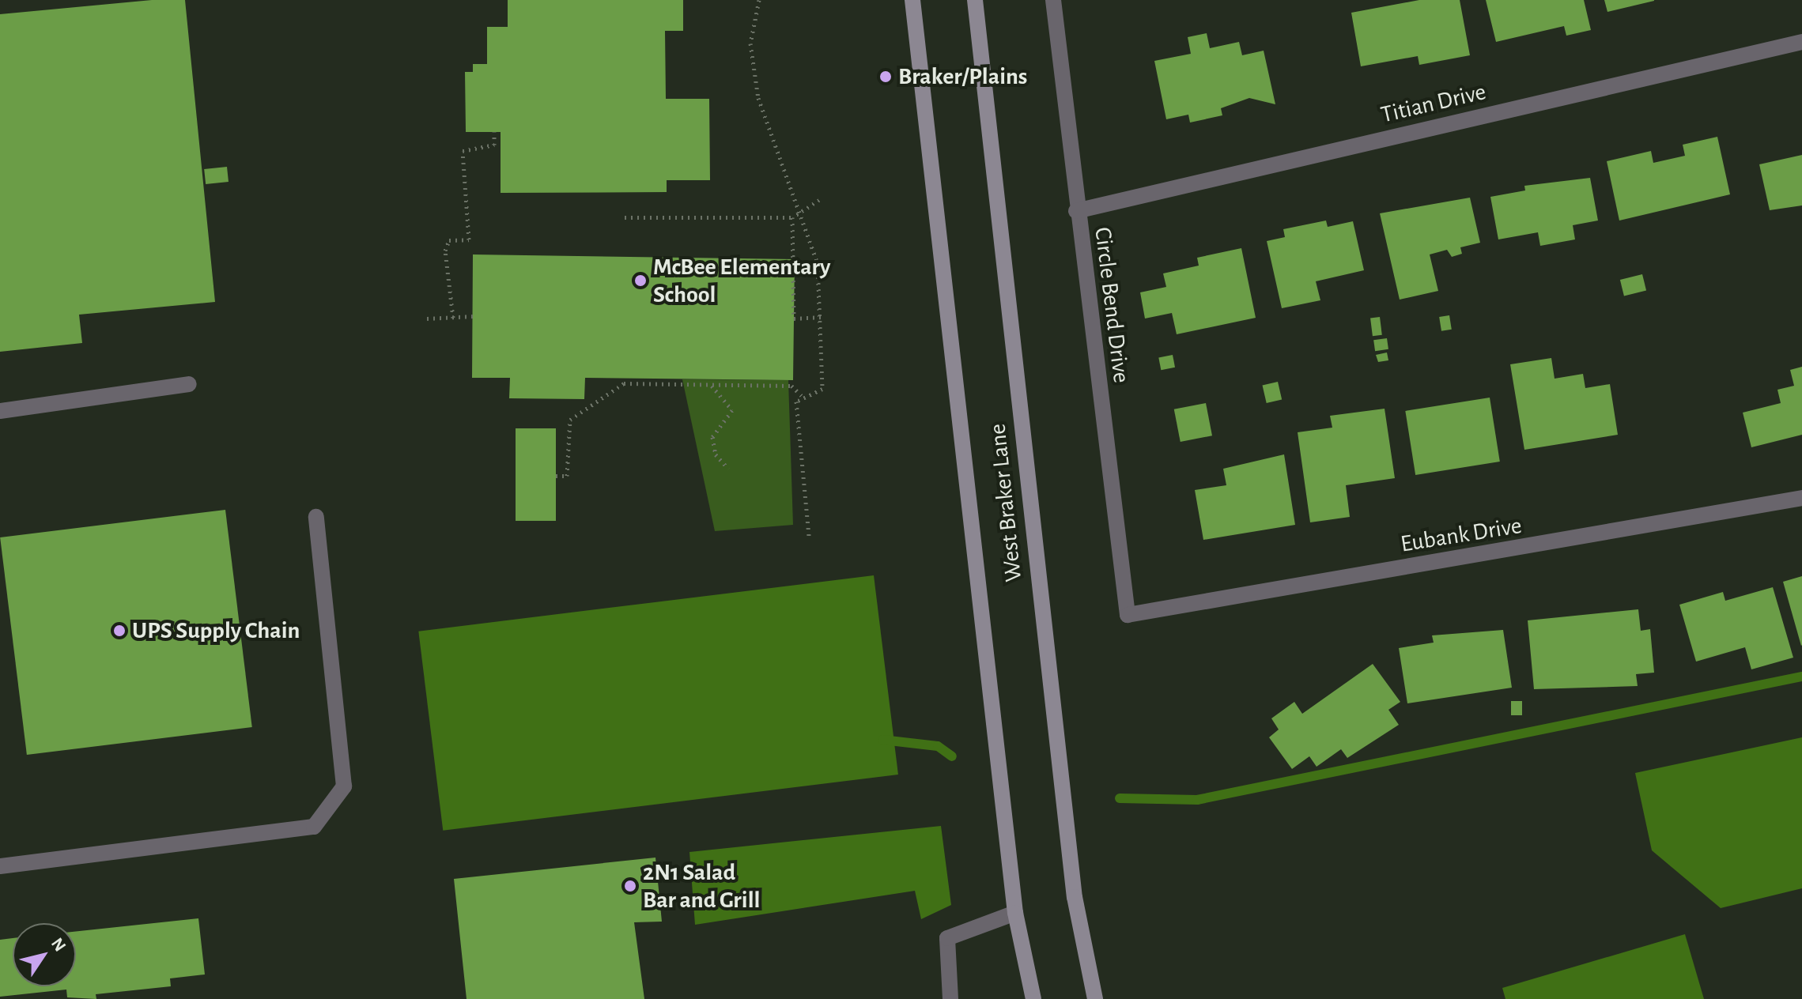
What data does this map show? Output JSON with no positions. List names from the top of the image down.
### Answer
{
  "streets": {
    "main road": ["West Braker Lane"],
    "street": ["Titian Drive", "Circle Bend Drive", "Eubank Drive"]
  },
  "crossings": [
    ["Titian Drive", "Circle Bend Drive"],
    ["Circle Bend Drive", "Eubank Drive"]
  ],
  "places": [
    "Braker/Plains",
    "McBee Elementary School",
    "UPS Supply Chain",
    "2N1 Salad Bar and Grill"
  ],
  "north": "top right"
}
